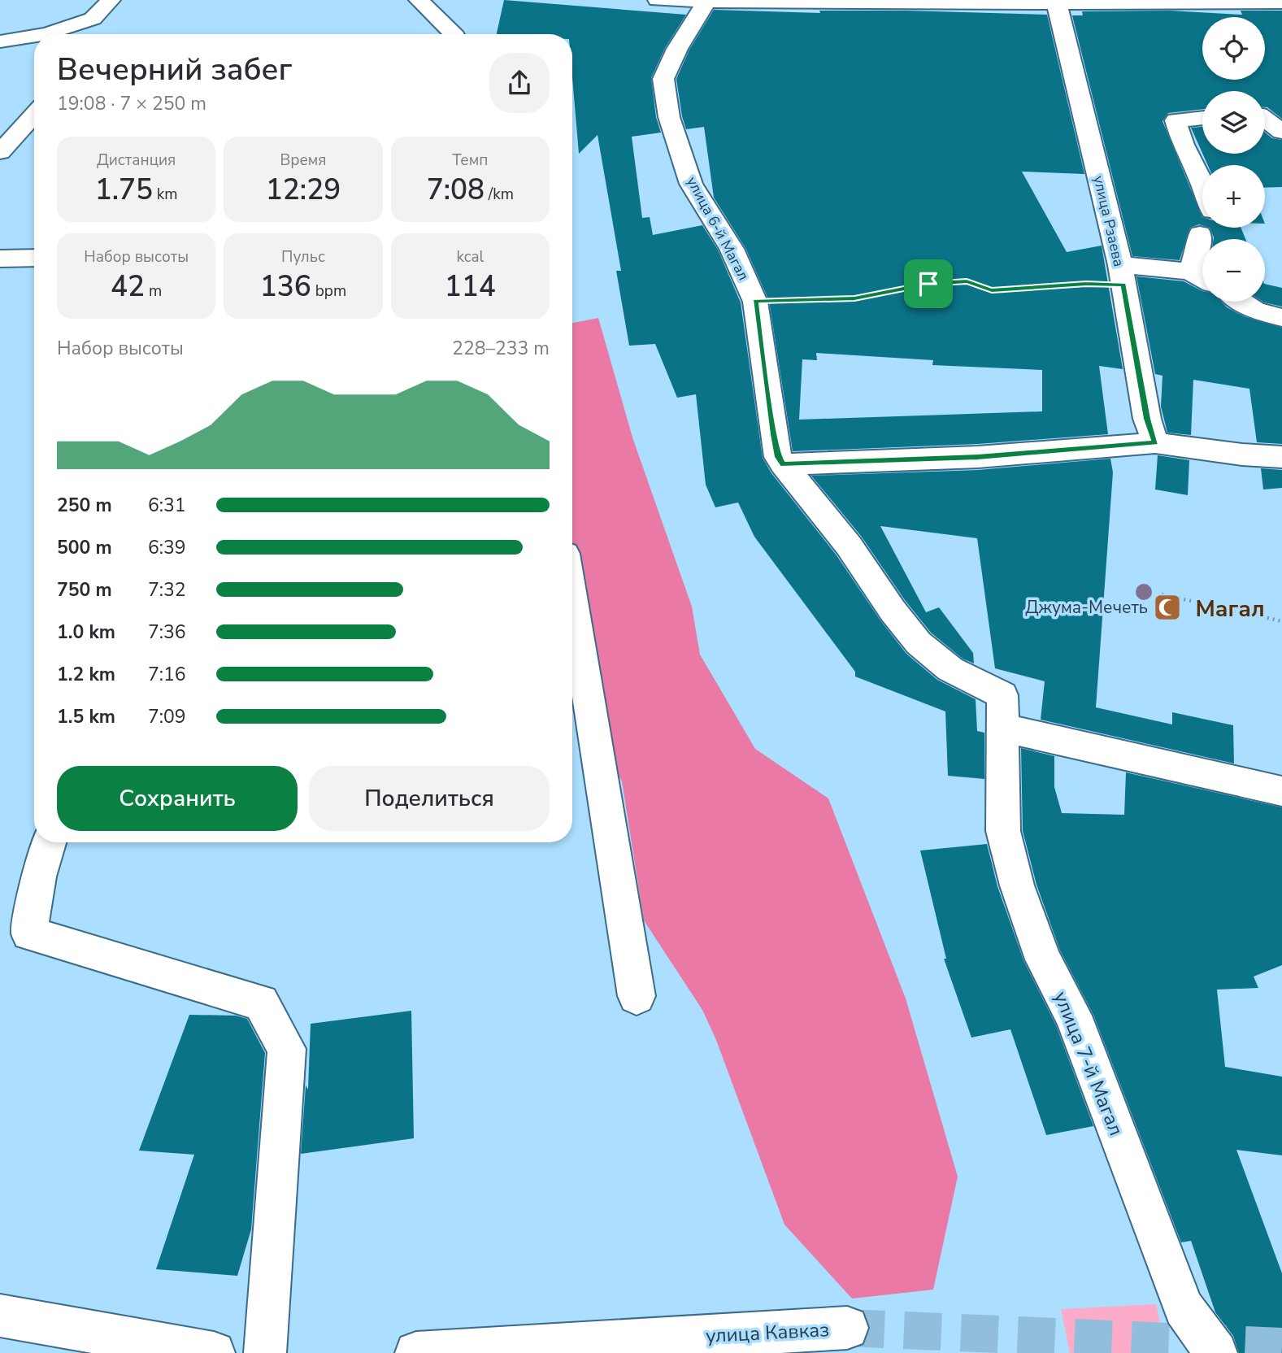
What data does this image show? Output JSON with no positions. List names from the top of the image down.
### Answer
{
  "streets": {
    "main road": [
      "улица Рзаева",
      "улица 6-й Магал",
      "улица 7-й Магал",
      "улица Кавказ"
    ]
  },
  "crossings": [
    ["улица 6-й Магал", "улица 7-й Магал"]
  ],
  "districts": ["Магал"],
  "places": {
    "mosque": ["Джума-Мечеть"]
  },
  "page": {
    "map_buttons": ["+", "−"],
    "heading": ["Вечерний забег", "19:08 · 7 × 250 m"],
    "stats": [
      ["Дистанция", "1.75 km"],
      ["Время", "12:29"],
      ["Темп", "7:08 /km"],
      ["Набор высоты", "42 m"],
      ["Пульс", "136 bpm"],
      ["kcal", "114"]
    ],
    "chart": ["Набор высоты", "228–233 m"],
    "list": [
      {
        "name": "250 m",
        "note": "6:31"
      },
      {
        "name": "500 m",
        "note": "6:39"
      },
      {
        "name": "750 m",
        "note": "7:32"
      },
      {
        "name": "1.0 km",
        "note": "7:36"
      },
      {
        "name": "1.2 km",
        "note": "7:16"
      },
      {
        "name": "1.5 km",
        "note": "7:09"
      }
    ],
    "buttons": ["Сохранить", "Поделиться"]
  }
}
